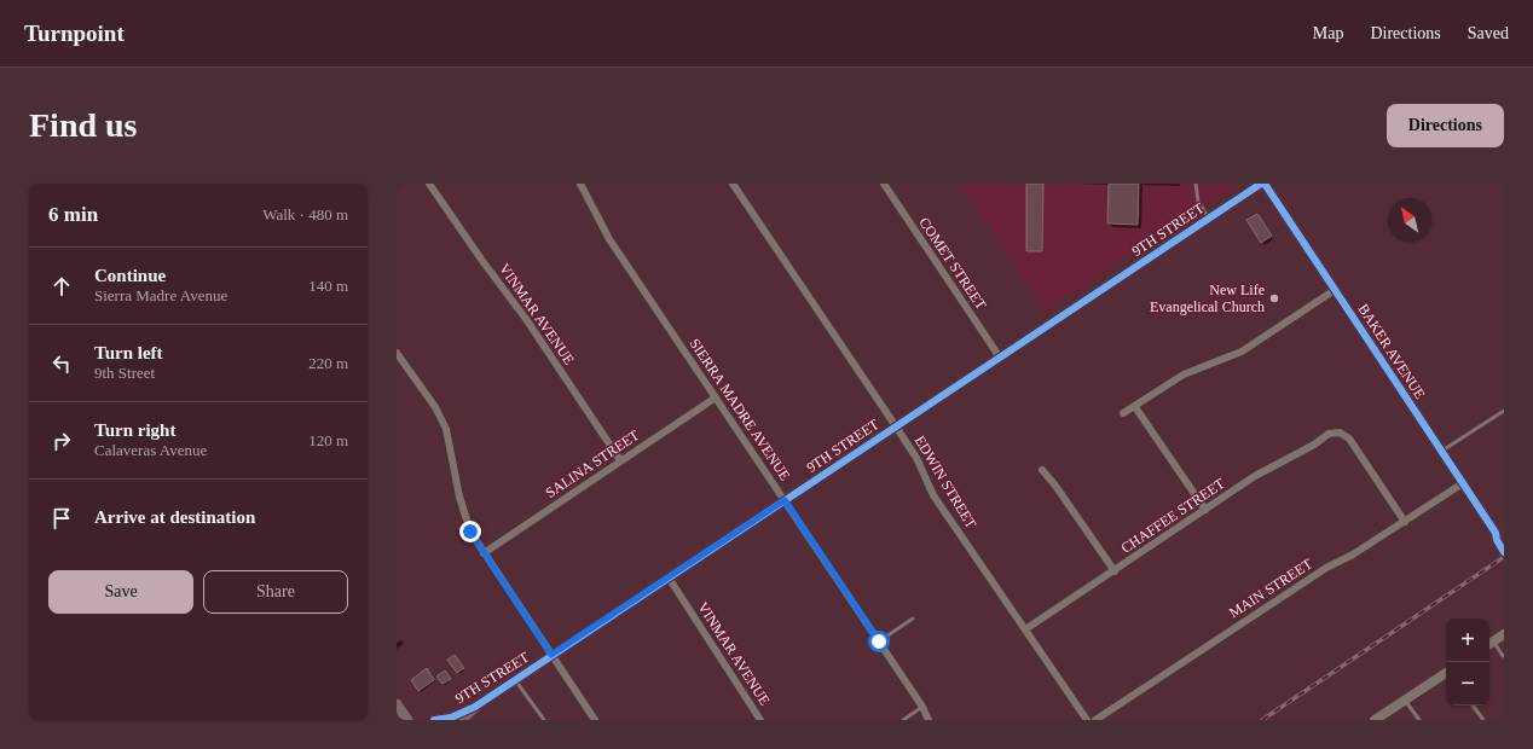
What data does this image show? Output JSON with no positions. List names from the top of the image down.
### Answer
{
  "streets": {
    "street": [
      "9TH STREET",
      "COMET STREET",
      "VINMAR AVENUE",
      "BAKER AVENUE",
      "SIERRA MADRE AVENUE",
      "SALINA STREET",
      "EDWIN STREET",
      "CHAFFEE STREET",
      "MAIN STREET"
    ]
  },
  "crossings": [
    ["9TH STREET", "COMET STREET"],
    ["9TH STREET", "VINMAR AVENUE"],
    ["9TH STREET", "SIERRA MADRE AVENUE"],
    ["9TH STREET", "EDWIN STREET"],
    ["VINMAR AVENUE", "SALINA STREET"],
    ["BAKER AVENUE", "MAIN STREET"],
    ["SIERRA MADRE AVENUE", "SALINA STREET"],
    ["EDWIN STREET", "CHAFFEE STREET"],
    ["CHAFFEE STREET", "MAIN STREET"]
  ],
  "places": ["New Life Evangelical Church"],
  "north": "top left",
  "page": {
    "header": "Turnpoint",
    "nav": ["Map", "Directions", "Saved"],
    "buttons": [
      "Directions",
      ["Save", "Share"]
    ],
    "title": "Find us",
    "heading": ["6 min", "Walk · 480 m"],
    "list": [
      ["Continue", "Sierra Madre Avenue", "140 m"],
      ["Turn left", "9th Street", "220 m"],
      ["Turn right", "Calaveras Avenue", "120 m"],
      "Arrive at destination"
    ],
    "map_buttons": ["+", "−"]
  }
}
